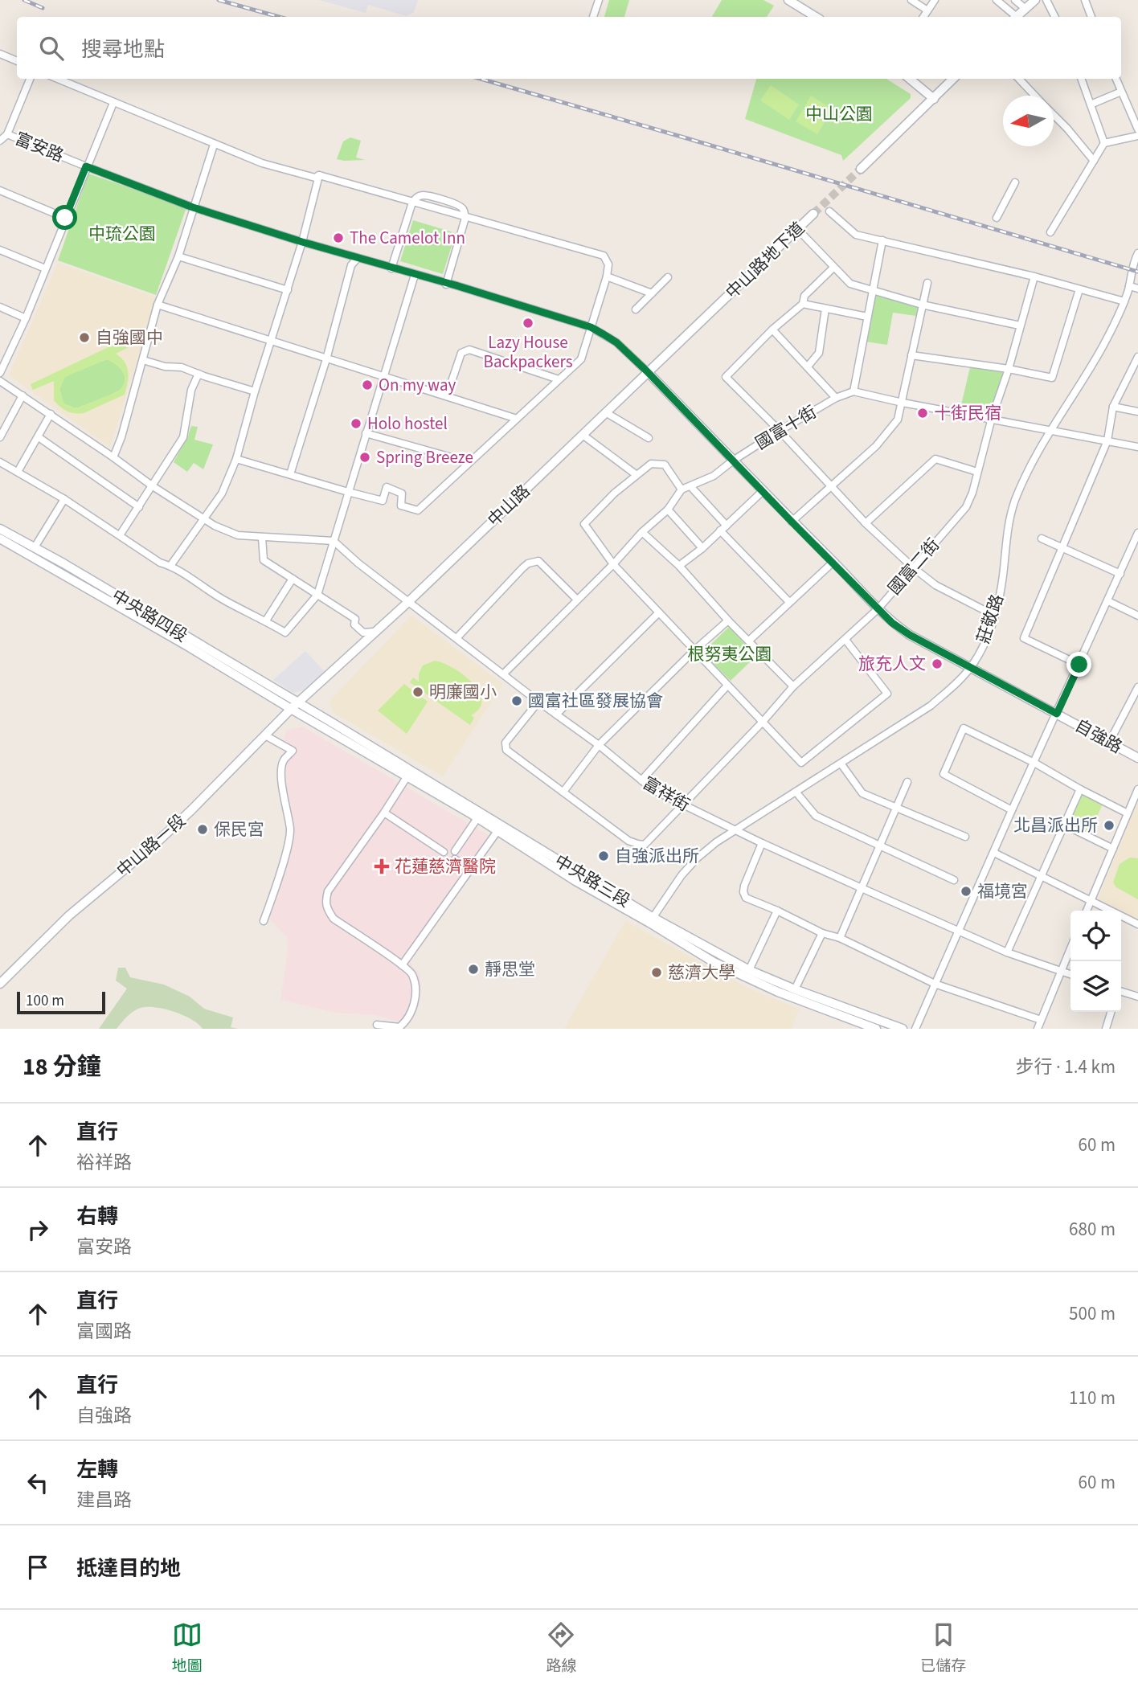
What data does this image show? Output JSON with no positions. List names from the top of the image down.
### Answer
{
  "streets": {
    "street": [
      "富安路",
      "中山路地下道",
      "國富十街",
      "中山路",
      "國富二街",
      "中央路四段",
      "莊敬路",
      "自強路",
      "富祥街",
      "中山路一段",
      "中央路三段"
    ]
  },
  "crossings": [
    ["富安路", "中山路"],
    ["富安路", "自強路"],
    ["中山路地下道", "中山路"],
    ["國富十街", "自強路"],
    ["中山路", "中央路四段"],
    ["中山路", "自強路"],
    ["中山路", "富祥街"],
    ["中山路", "中山路一段"],
    ["中山路", "中央路三段"],
    ["國富二街", "自強路"],
    ["國富二街", "富祥街"],
    ["中央路四段", "中山路一段"],
    ["中央路四段", "中央路三段"],
    ["莊敬路", "自強路"],
    ["莊敬路", "富祥街"],
    ["莊敬路", "中央路三段"],
    ["中山路一段", "中央路三段"]
  ],
  "parks": ["中山公園", "中琉公園", "根努夷公園"],
  "places": {
    "other": [
      "The Camelot Inn",
      "Lazy House Backpackers",
      "自強國中",
      "On my way",
      "十街民宿",
      "Holo hostel",
      "Spring Breeze",
      "旅充人文",
      "明廉國小",
      "國富社區發展協會",
      "北昌派出所",
      "保民宮",
      "自強派出所",
      "福境宮",
      "靜思堂",
      "慈濟大學"
    ],
    "health": ["花蓮慈濟醫院"]
  },
  "scale_bar": "100 m",
  "north": "left",
  "page": {
    "search": "搜尋地點",
    "scale": "100 m",
    "heading": ["18 分鐘", "步行 · 1.4 km"],
    "list": [
      ["直行", "裕祥路", "60 m"],
      ["右轉", "富安路", "680 m"],
      ["直行", "富國路", "500 m"],
      ["直行", "自強路", "110 m"],
      ["左轉", "建昌路", "60 m"],
      "抵達目的地"
    ],
    "nav": ["地圖", "路線", "已儲存"]
  }
}
